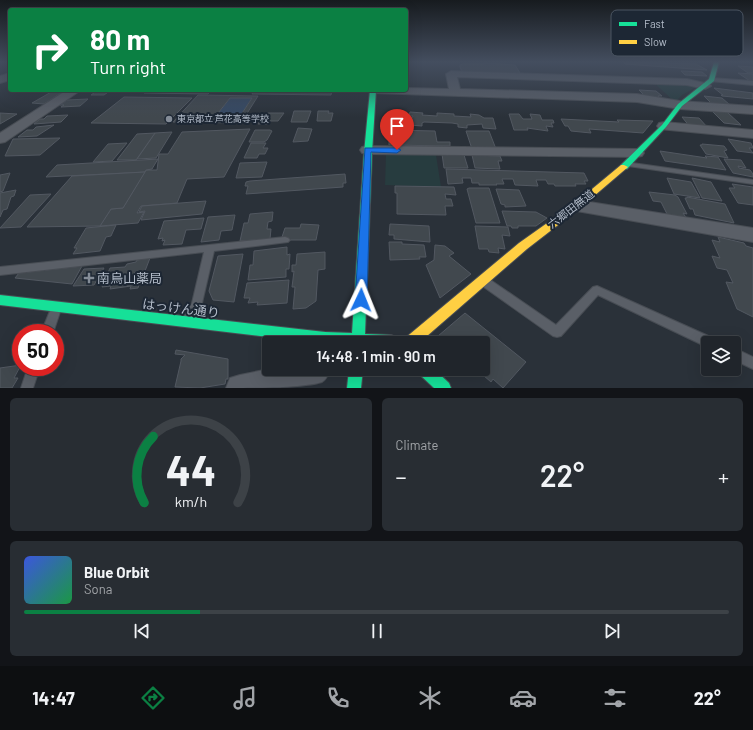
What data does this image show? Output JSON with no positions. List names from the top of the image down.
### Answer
{
  "streets": {
    "street": ["六郷田無道", "はっけん通り"]
  },
  "places": {
    "other": ["東京都立 芦花高等学校"],
    "health": ["南烏山薬局"]
  },
  "legend": ["Fast", "Slow"],
  "page": {
    "turn": ["80 m", "Turn right"],
    "limit": "50",
    "trip": "14:48 · 1 min · 90 m",
    "tile": "Climate",
    "heat": ["−", "22°", "+"],
    "song": ["Blue Orbit", "Sona"],
    "tabs": ["14:47", "22°"],
    "gauge": ["44", "km/h"]
  }
}
